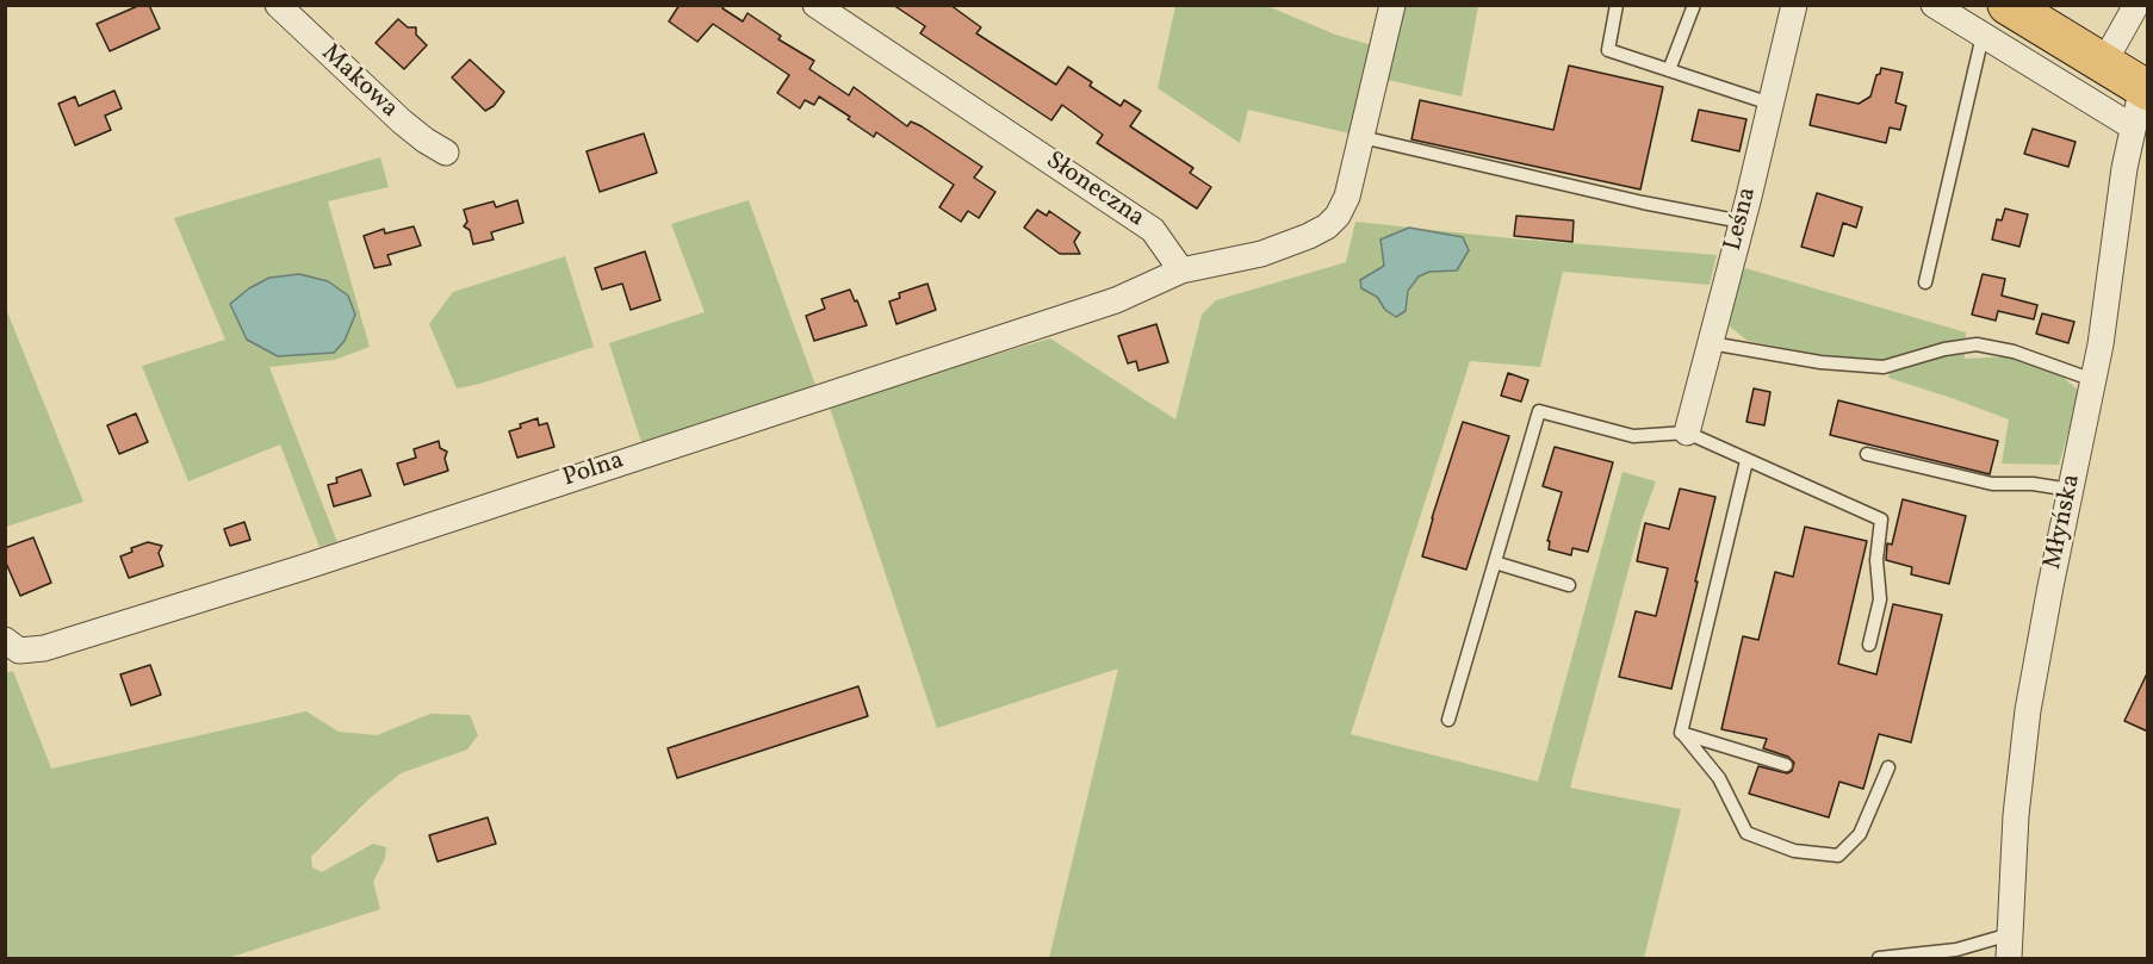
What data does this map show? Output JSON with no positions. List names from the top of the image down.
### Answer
{
  "streets": {
    "street": [
      "Makowa",
      "Słoneczna",
      "Leśna",
      "Polna",
      "Młyńska"
    ]
  },
  "crossings": [
    ["Słoneczna", "Polna"]
  ]
}
